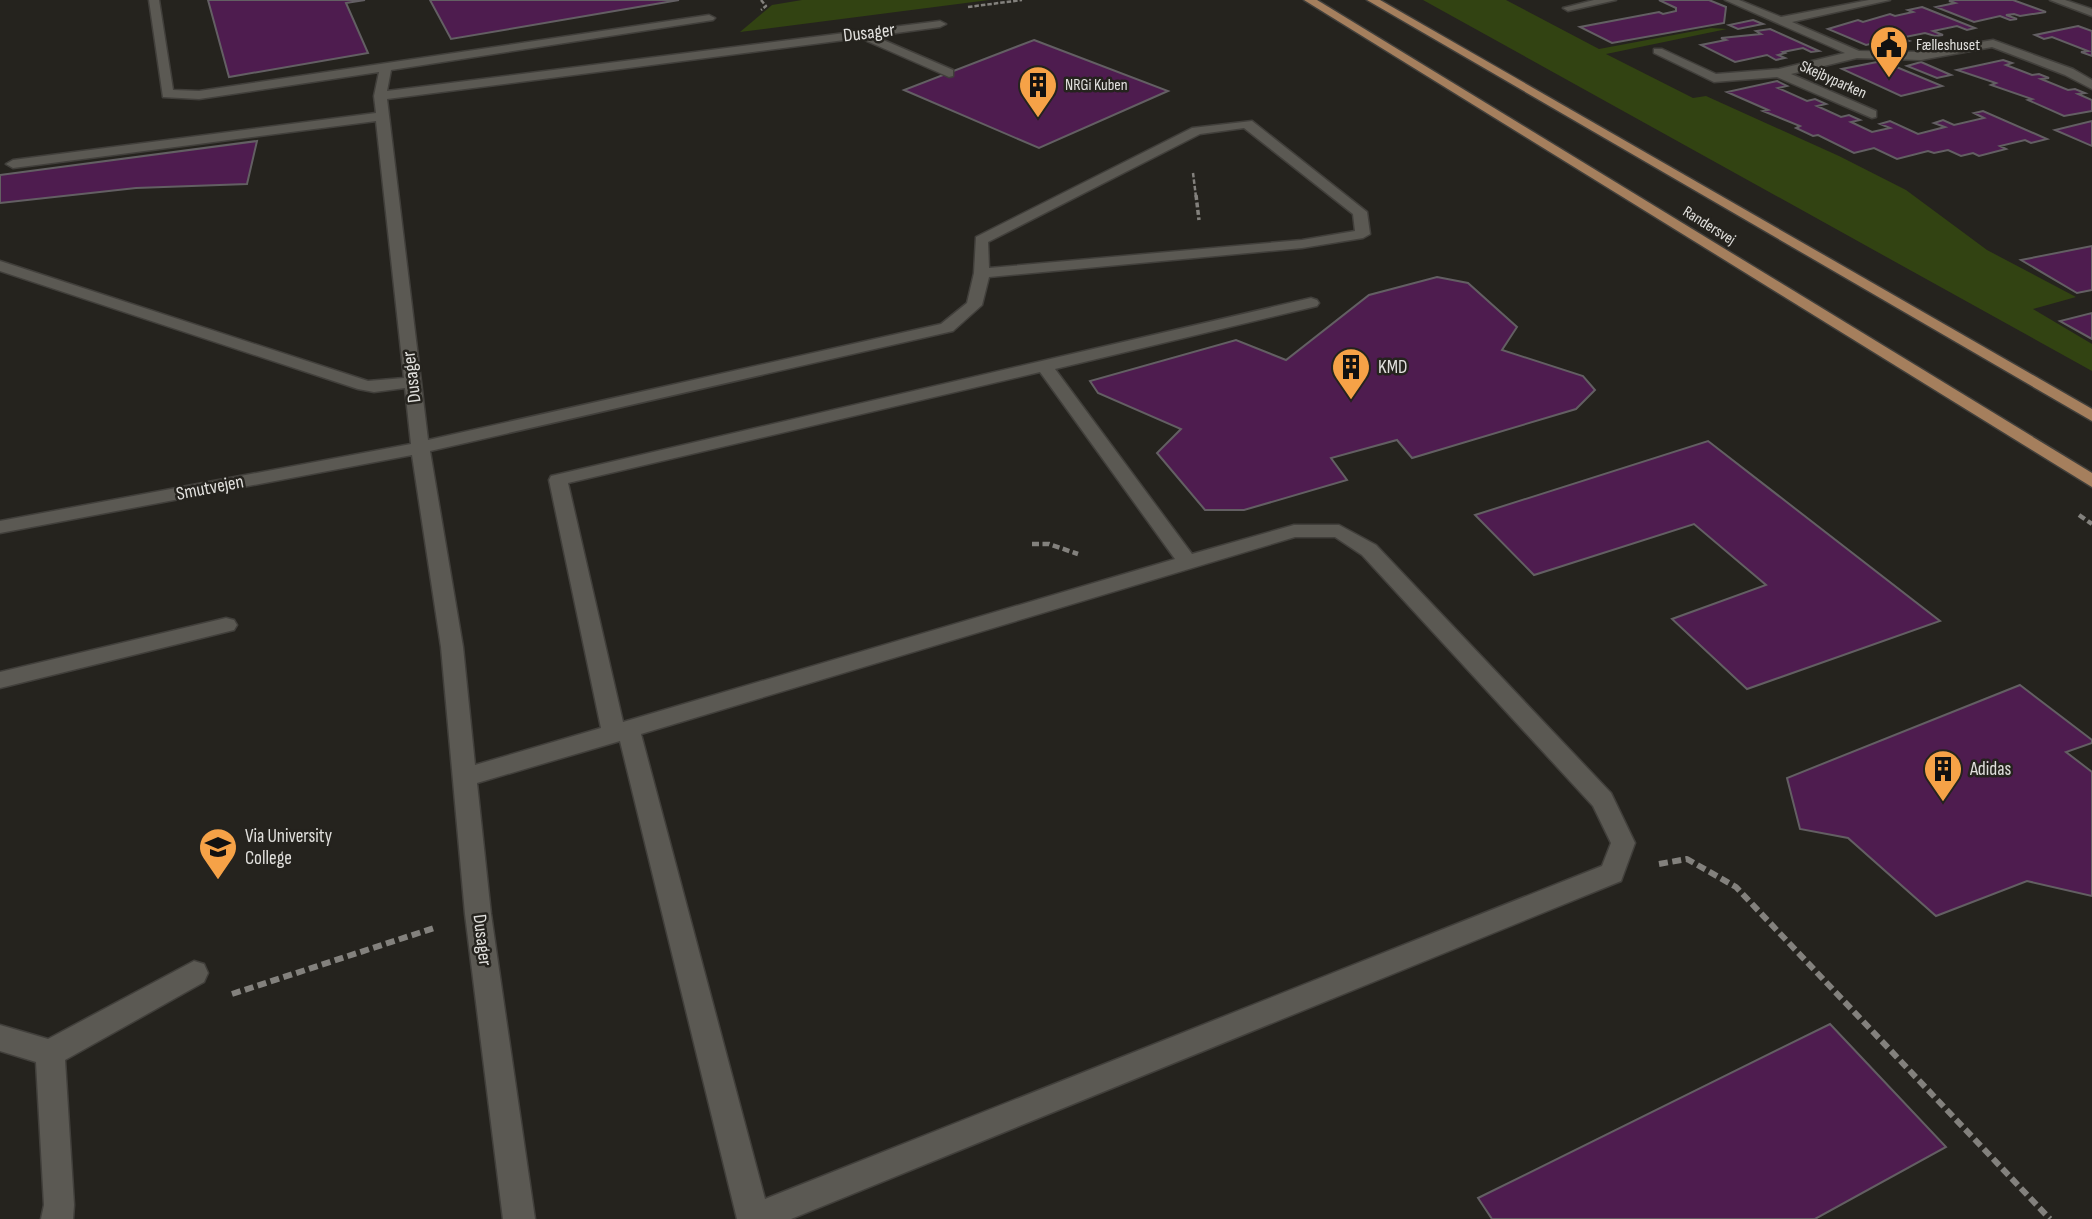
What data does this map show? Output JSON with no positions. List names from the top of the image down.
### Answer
{
  "streets": {
    "main road": ["Randersvej"],
    "street": ["Dusager", "Skejbyparken", "Smutvejen"]
  },
  "crossings": [
    ["Dusager", "Smutvejen"]
  ],
  "places": {
    "public building": ["Fælleshuset"],
    "building": ["NRGi Kuben", "KMD", "Adidas"],
    "school or university": ["Via University College"]
  }
}
